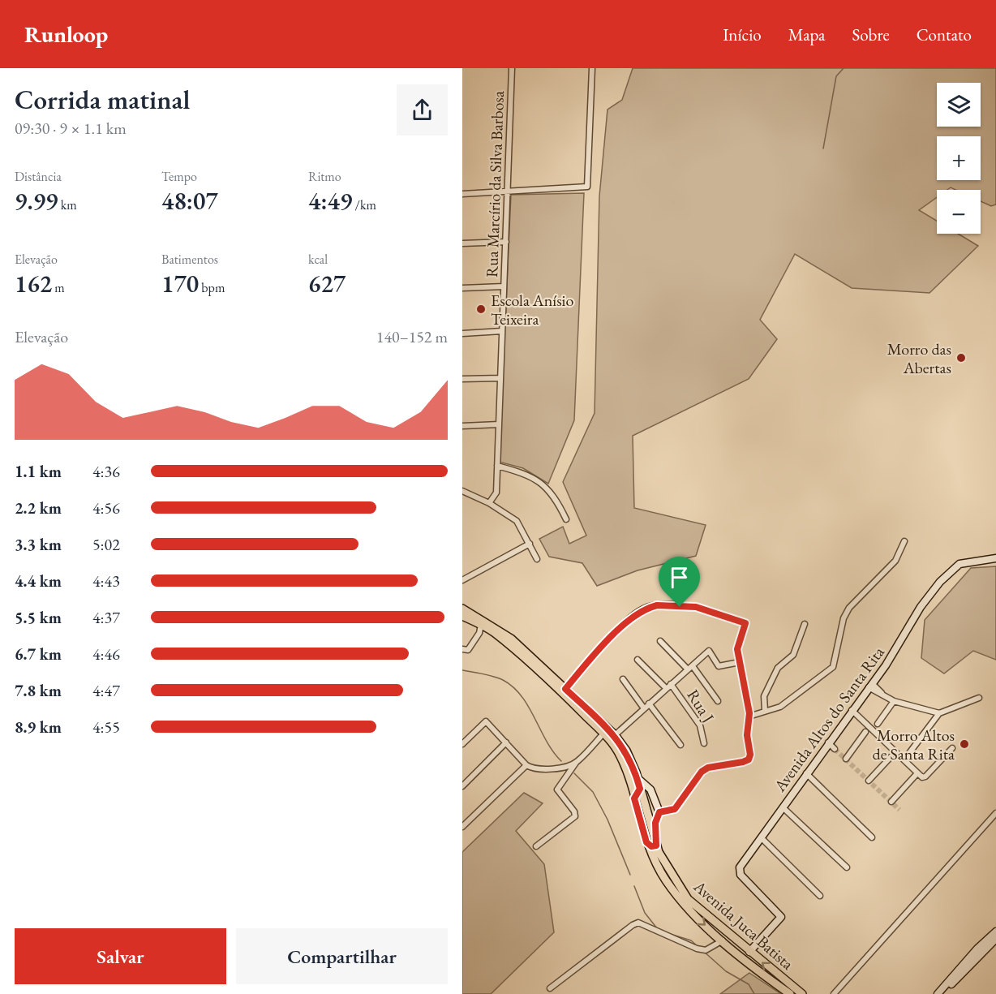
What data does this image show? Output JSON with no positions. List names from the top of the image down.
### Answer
{
  "streets": {
    "main road": ["Avenida Juca Batista"],
    "street": ["Rua Marcírio da Silva Barbosa", "Rua J", "Avenida Altos do Santa Rita"]
  },
  "crossings": [
    ["Avenida Altos do Santa Rita", "Avenida Juca Batista"]
  ],
  "places": ["Escola Anísio Teixeira", "Morro das Abertas", "Morro Altos de Santa Rita"],
  "page": {
    "header": "Runloop",
    "nav": [
      "Início",
      "Mapa",
      "Sobre",
      "Contato"
    ],
    "heading": ["Corrida matinal", "09:30 · 9 × 1.1 km"],
    "map_buttons": ["+", "−"],
    "stats": [
      ["Distância", "9.99 km"],
      ["Tempo", "48:07"],
      ["Ritmo", "4:49 /km"],
      ["Elevação", "162 m"],
      ["Batimentos", "170 bpm"],
      ["kcal", "627"]
    ],
    "chart": ["Elevação", "140–152 m"],
    "list": [
      {
        "name": "1.1 km",
        "note": "4:36"
      },
      {
        "name": "2.2 km",
        "note": "4:56"
      },
      {
        "name": "3.3 km",
        "note": "5:02"
      },
      {
        "name": "4.4 km",
        "note": "4:43"
      },
      {
        "name": "5.5 km",
        "note": "4:37"
      },
      {
        "name": "6.7 km",
        "note": "4:46"
      },
      {
        "name": "7.8 km",
        "note": "4:47"
      },
      {
        "name": "8.9 km",
        "note": "4:55"
      }
    ],
    "buttons": ["Salvar", "Compartilhar"]
  }
}
